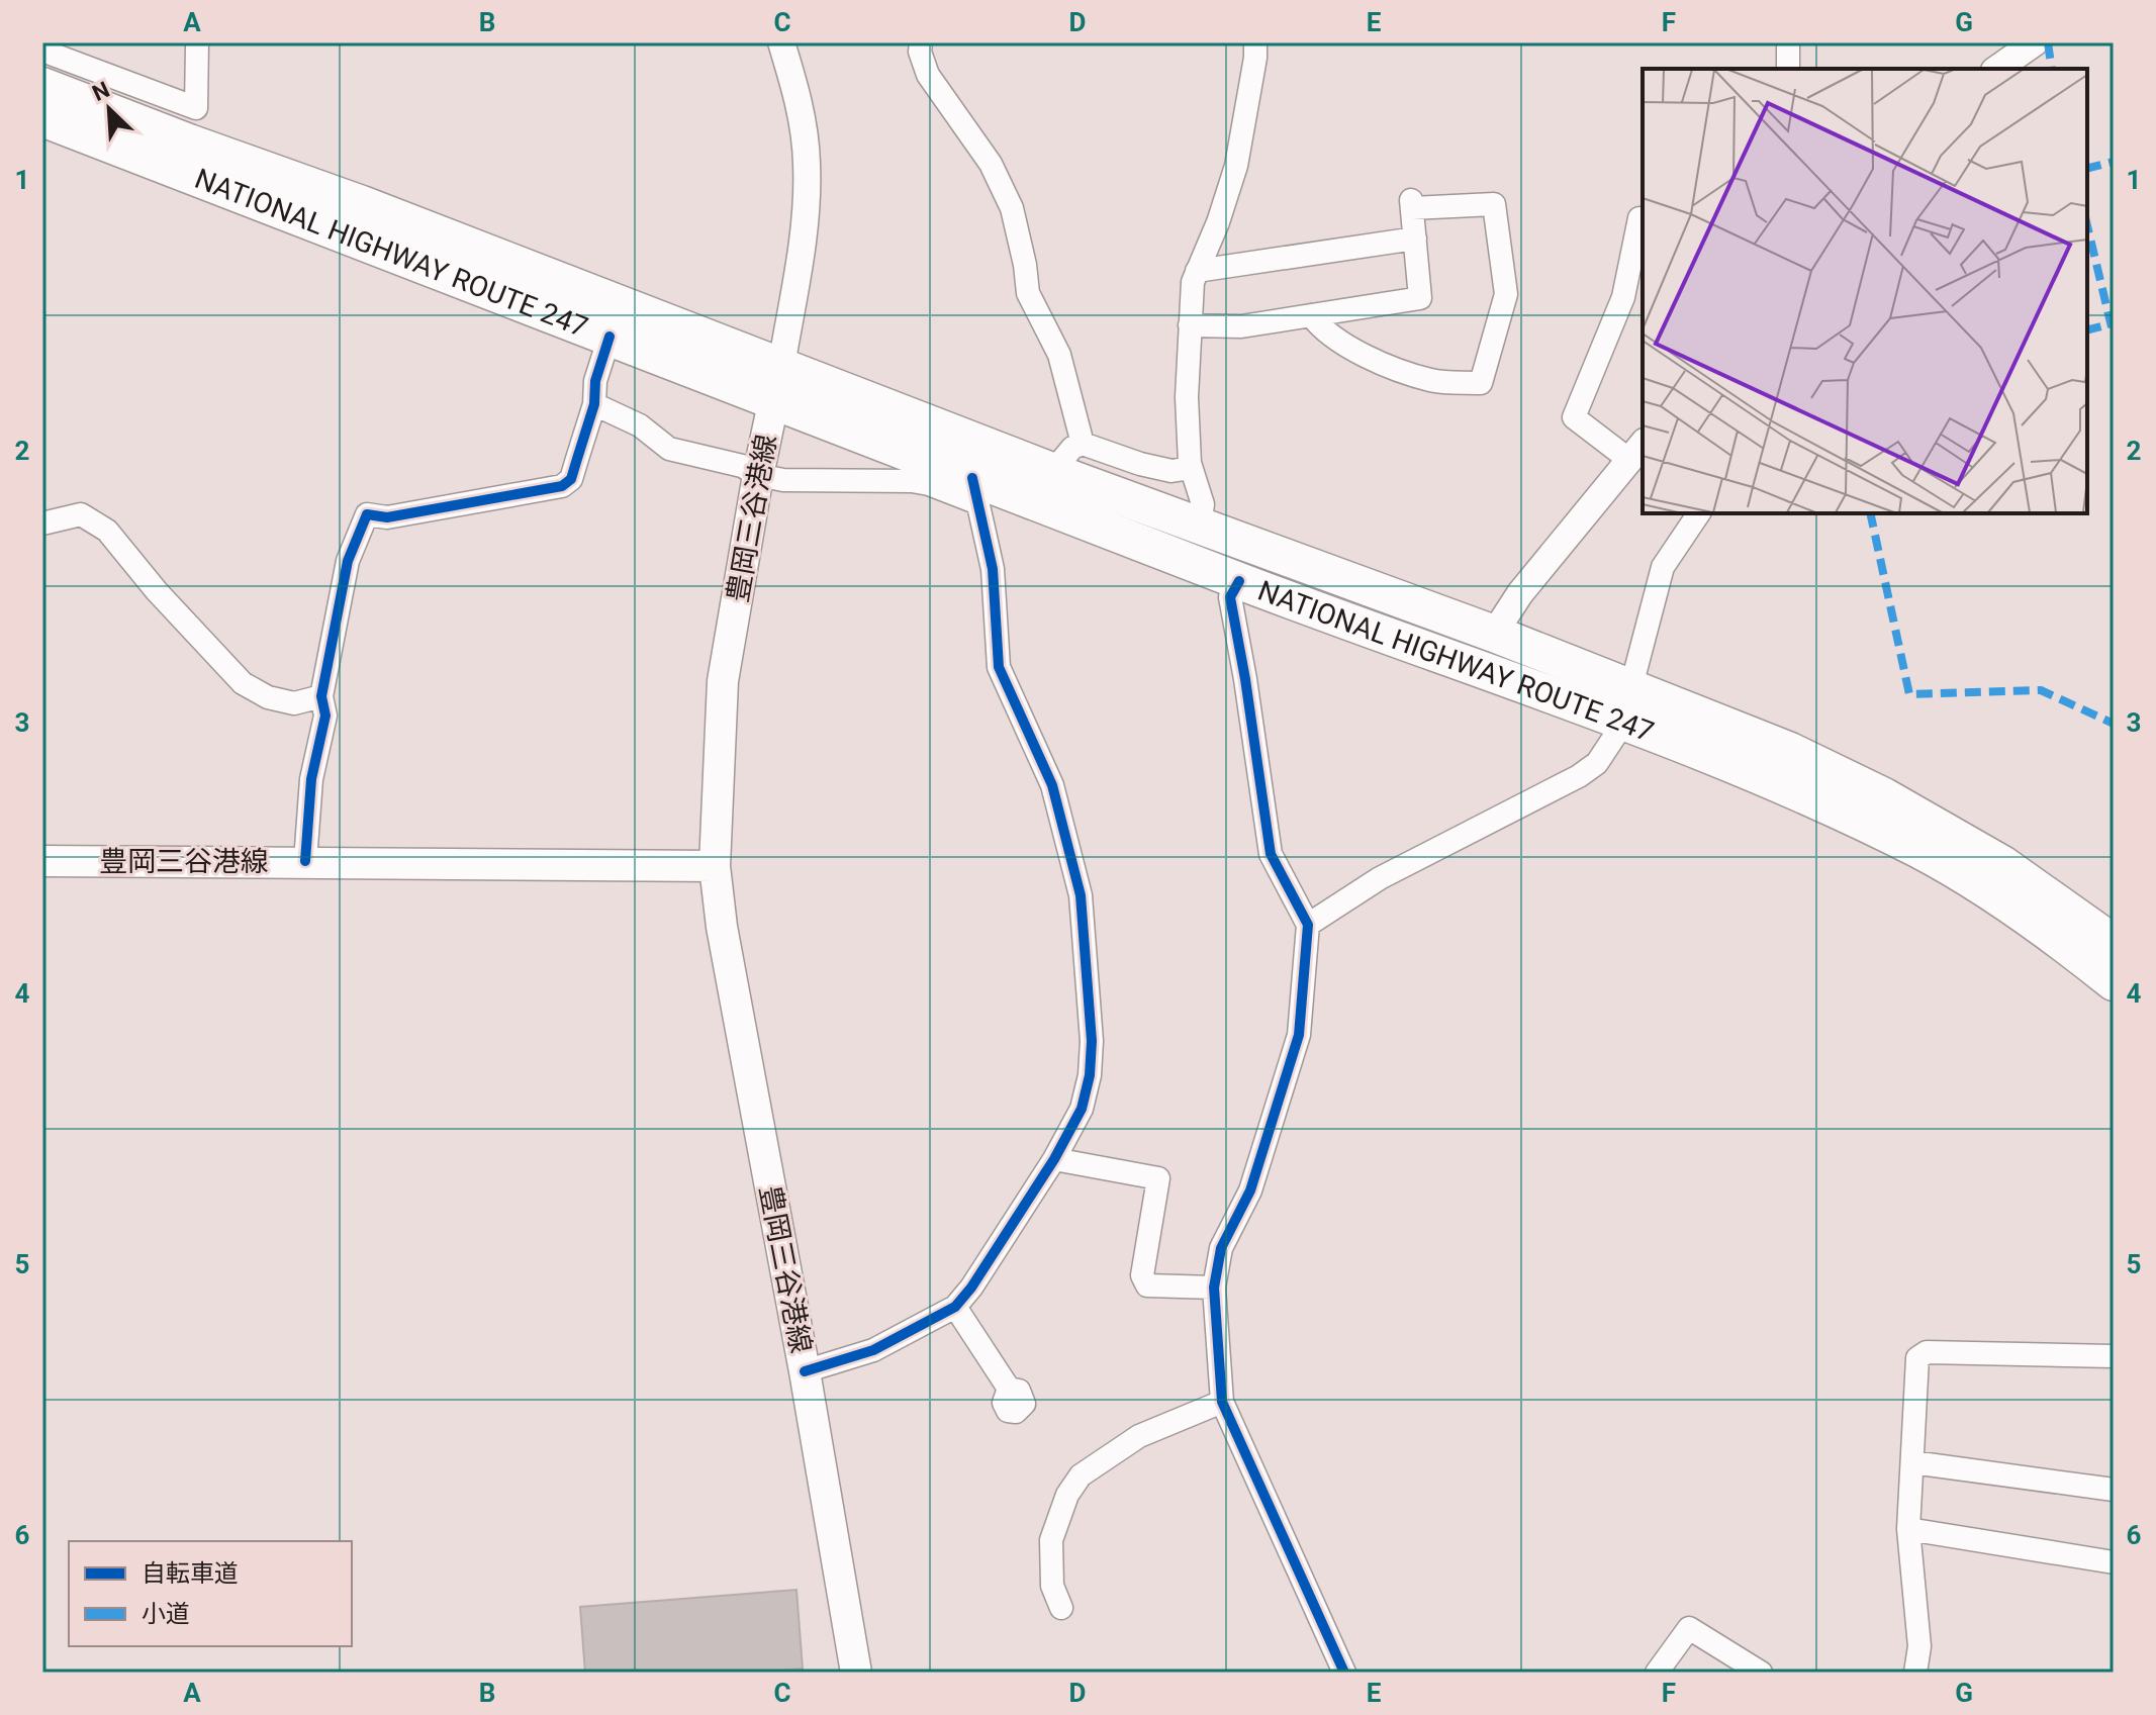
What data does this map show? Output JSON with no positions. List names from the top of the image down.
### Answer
{
  "streets": {
    "highway": ["NATIONAL HIGHWAY ROUTE 247"],
    "main road": ["豊岡三谷港線"]
  },
  "crossings": [
    ["NATIONAL HIGHWAY ROUTE 247", "豊岡三谷港線"]
  ],
  "legend": ["自転車道", "小道"],
  "north": "top left",
  "grid": {
    "columns": [
      "A",
      "B",
      "C",
      "D",
      "E",
      "F",
      "G"
    ],
    "rows": [
      "1",
      "2",
      "3",
      "4",
      "5",
      "6"
    ]
  }
}
